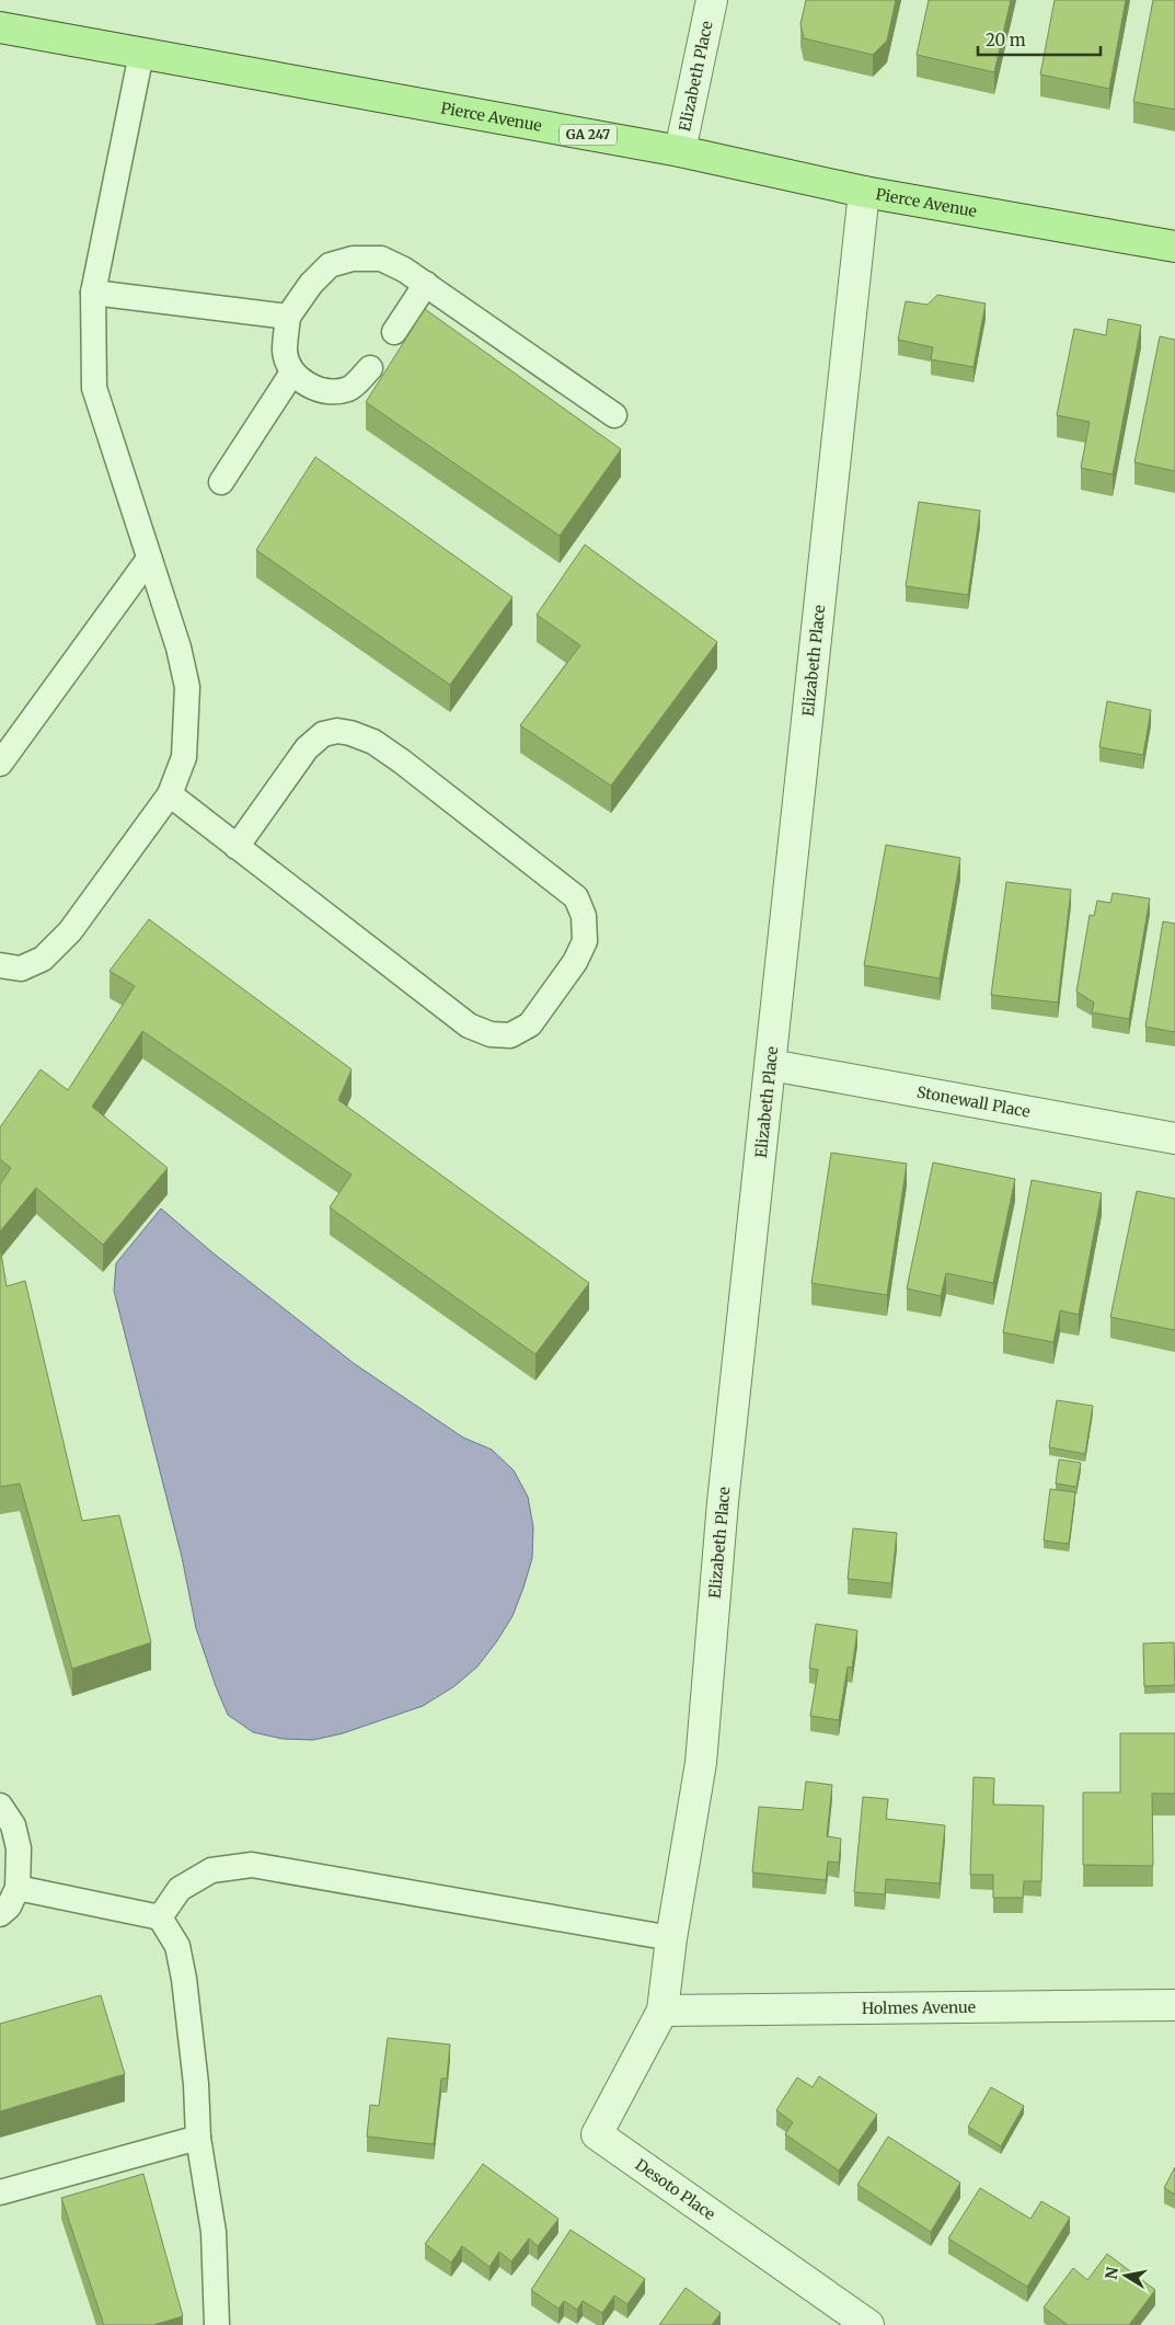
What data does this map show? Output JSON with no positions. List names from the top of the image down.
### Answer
{
  "streets": {
    "main road": ["Pierce Avenue", "GA 247"],
    "street": [
      "Elizabeth Place",
      "Stonewall Place",
      "Holmes Avenue",
      "Desoto Place"
    ]
  },
  "crossings": [
    ["Elizabeth Place", "Pierce Avenue"],
    ["Elizabeth Place", "Stonewall Place"],
    ["Elizabeth Place", "Holmes Avenue"],
    ["Elizabeth Place", "Desoto Place"],
    ["Holmes Avenue", "Desoto Place"]
  ],
  "scale_bar": "20 m",
  "north": "left"
}
